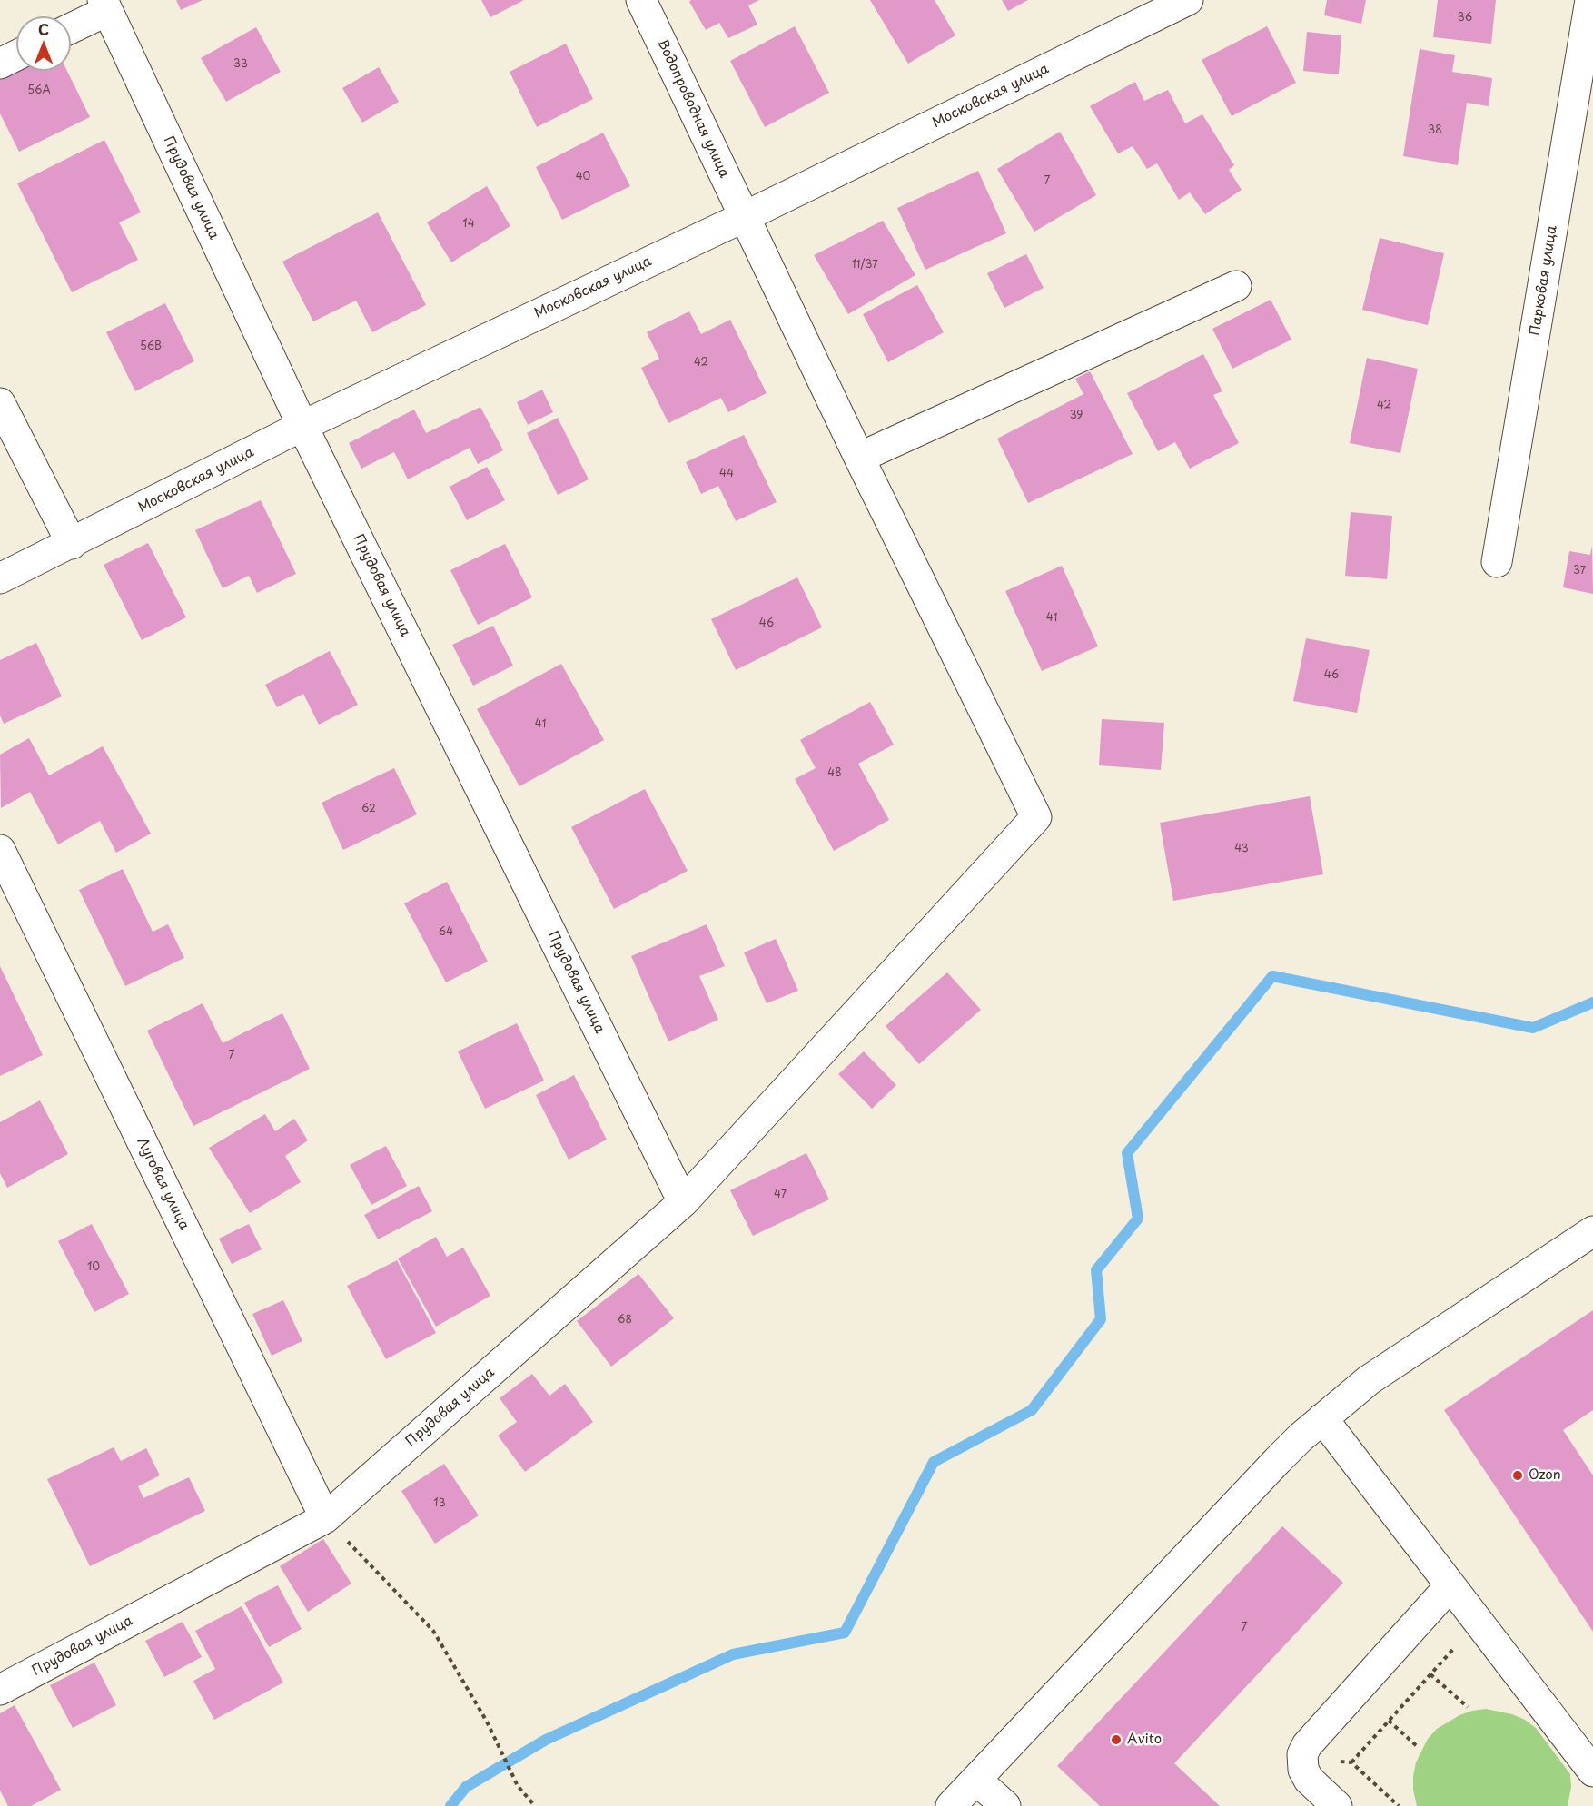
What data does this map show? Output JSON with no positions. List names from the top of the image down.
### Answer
{
  "streets": {
    "street": [
      "Московская улица",
      "Водопроводная улица",
      "Прудовая улица",
      "Парковая улица",
      "Луговая улица"
    ]
  },
  "crossings": [
    ["Московская улица", "Водопроводная улица"],
    ["Московская улица", "Прудовая улица"],
    ["Водопроводная улица", "Прудовая улица"],
    ["Прудовая улица", "Луговая улица"]
  ],
  "places": ["Ozon", "Avito"],
  "house_numbers": [
    "36",
    "33",
    "56А",
    "38",
    "40",
    "7",
    "14",
    "11/37",
    "56В",
    "42",
    "42",
    "39",
    "44",
    "37",
    "41",
    "46",
    "46",
    "41",
    "48",
    "62",
    "43",
    "64",
    "7",
    "47",
    "10",
    "68",
    "13",
    "7"
  ],
  "north": "top"
}
